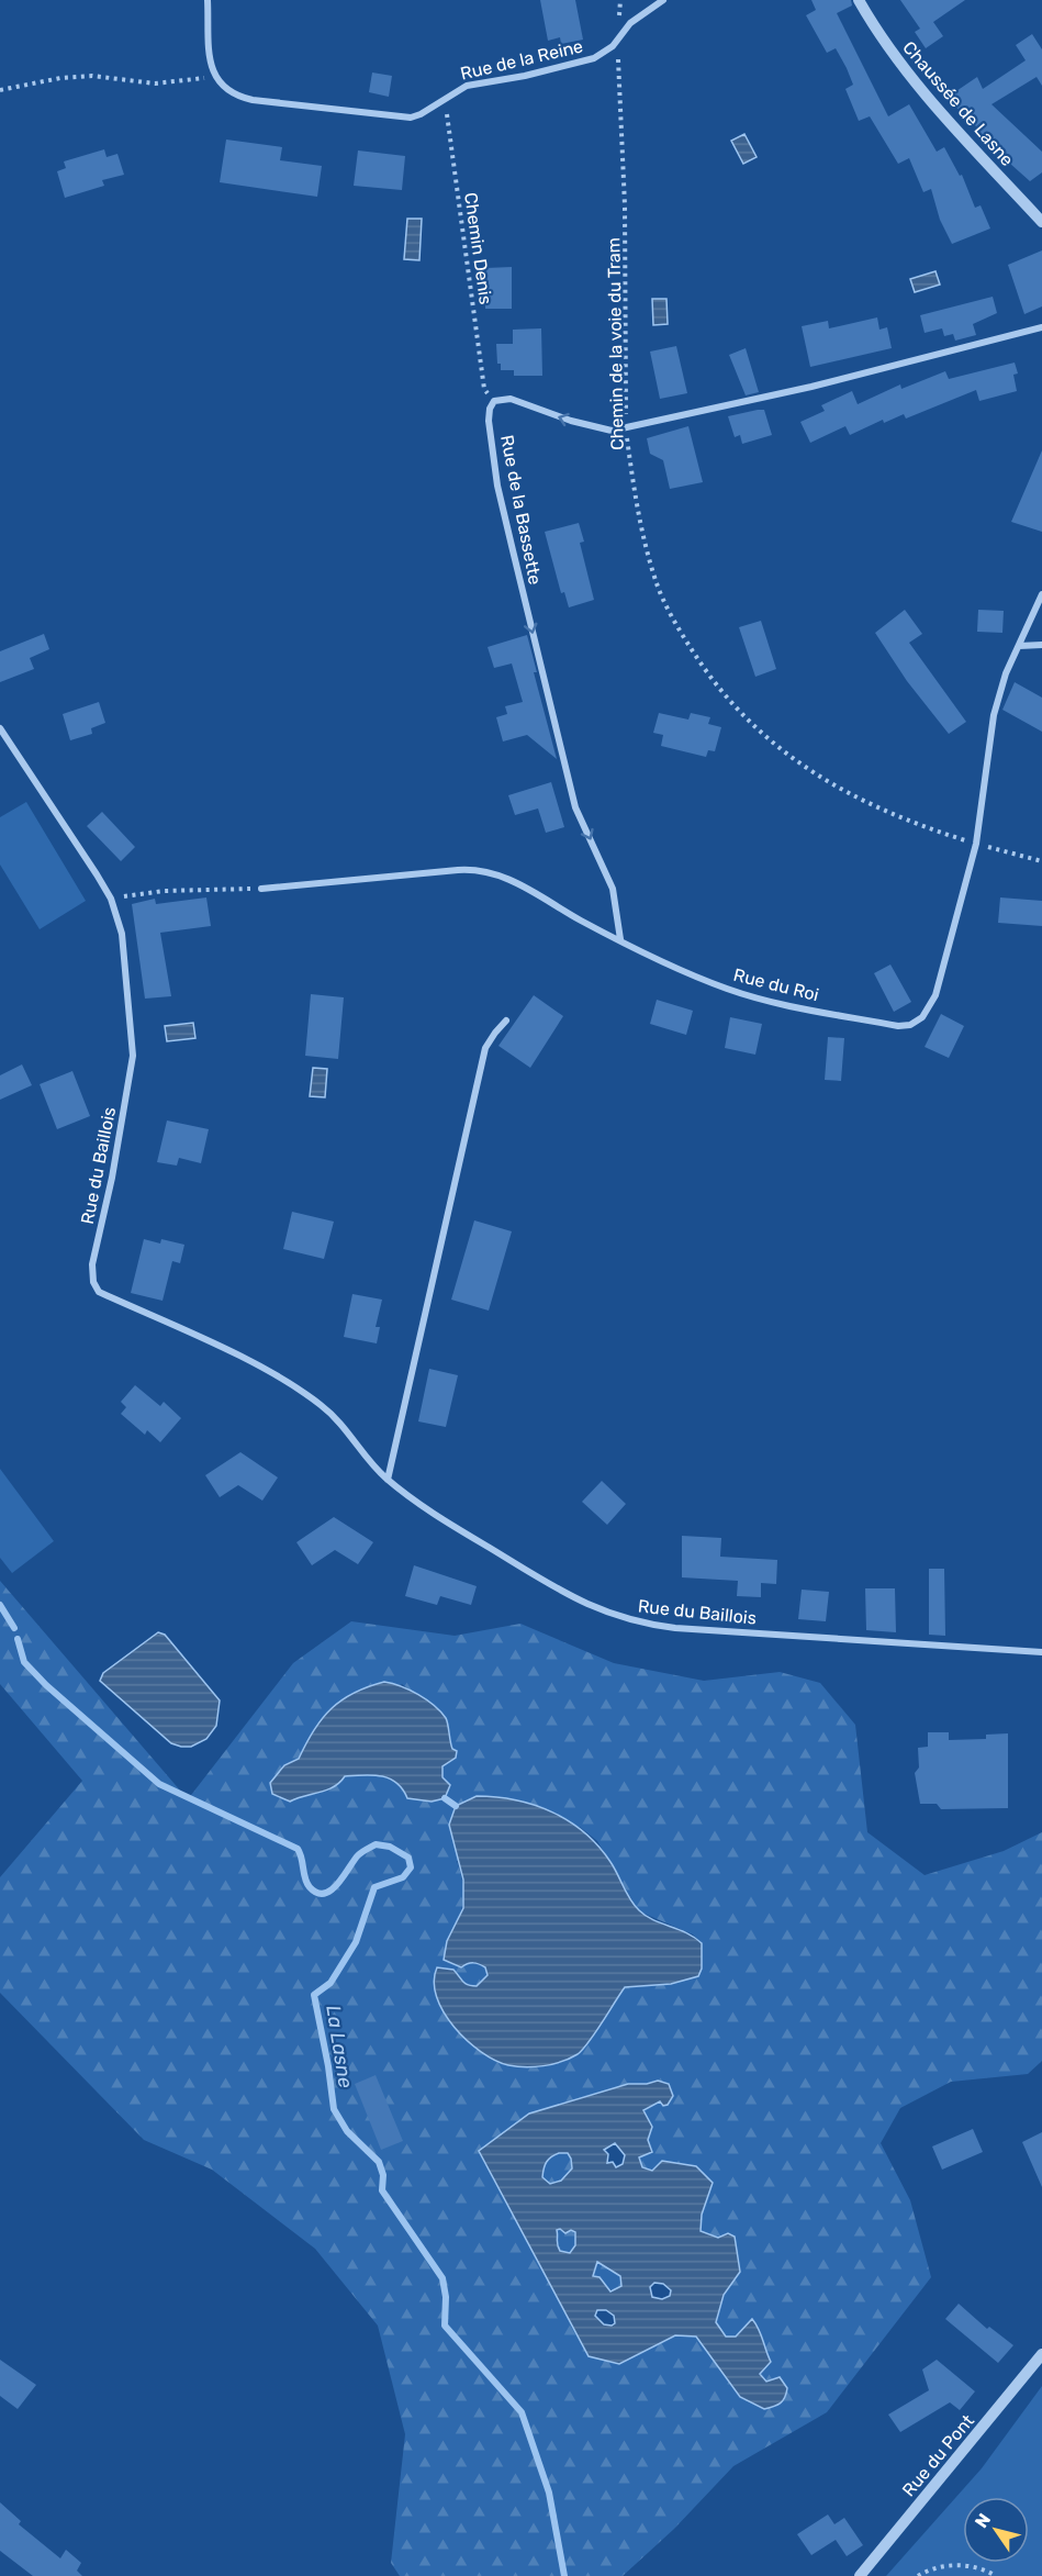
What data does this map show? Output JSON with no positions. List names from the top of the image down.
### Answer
{
  "streets": {
    "street": [
      "Rue de la Reine",
      "Chaussée de Lasne",
      "Rue de la Bassette",
      "Rue du Roi",
      "Rue du Baillois",
      "Rue du Pont"
    ],
    "path": ["Chemin Denis", "Chemin de la voie du Tram"]
  },
  "crossings": [
    ["Rue de la Reine", "Chemin Denis"],
    ["Rue de la Reine", "Chemin de la voie du Tram"],
    ["Chemin Denis", "Rue de la Bassette"],
    ["Chemin de la voie du Tram", "Rue du Roi"],
    ["Rue de la Bassette", "Rue du Roi"]
  ],
  "one_way": ["Rue de la Bassette"],
  "water": ["La Lasne"],
  "north": "top left"
}
